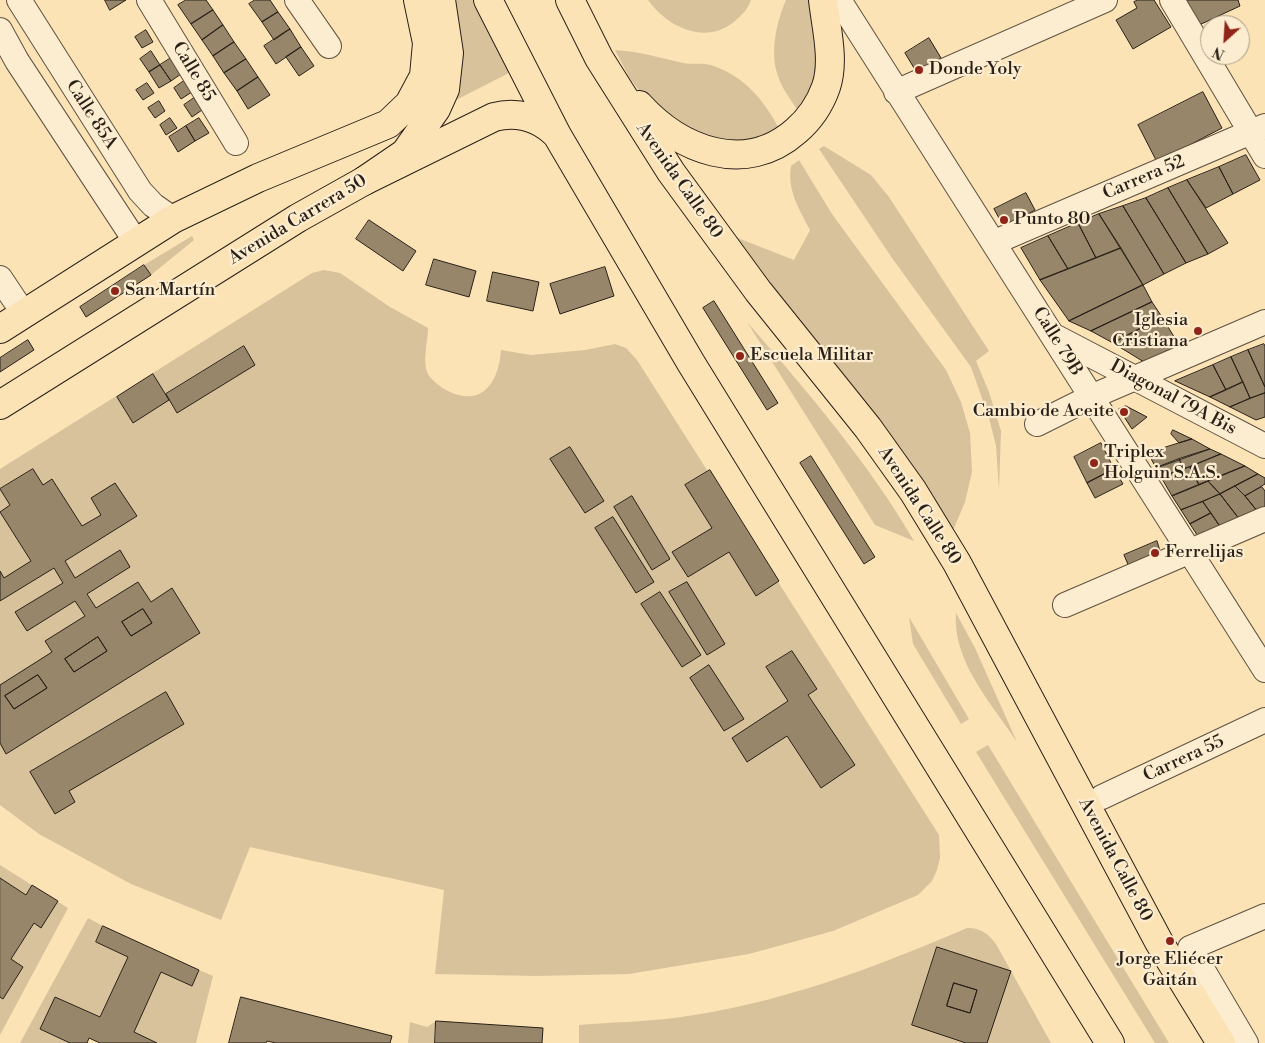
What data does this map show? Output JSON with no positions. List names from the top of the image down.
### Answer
{
  "streets": {
    "main road": ["Avenida Calle 80", "Avenida Carrera 50"],
    "street": [
      "Calle 85",
      "Calle 85A",
      "Carrera 52",
      "Calle 79B",
      "Diagonal 79A Bis",
      "Carrera 55"
    ]
  },
  "crossings": [
    ["Calle 85A", "Avenida Carrera 50"],
    ["Carrera 52", "Calle 79B"],
    ["Calle 79B", "Diagonal 79A Bis"]
  ],
  "places": [
    "Donde Yoly",
    "Punto 80",
    "San Martín",
    "Iglesia Cristiana",
    "Escuela Militar",
    "Cambio de Aceite",
    "Triplex Holguin S.A.S.",
    "Ferrelijas",
    "Jorge Eliécer Gaitán"
  ],
  "north": "bottom left"
}
